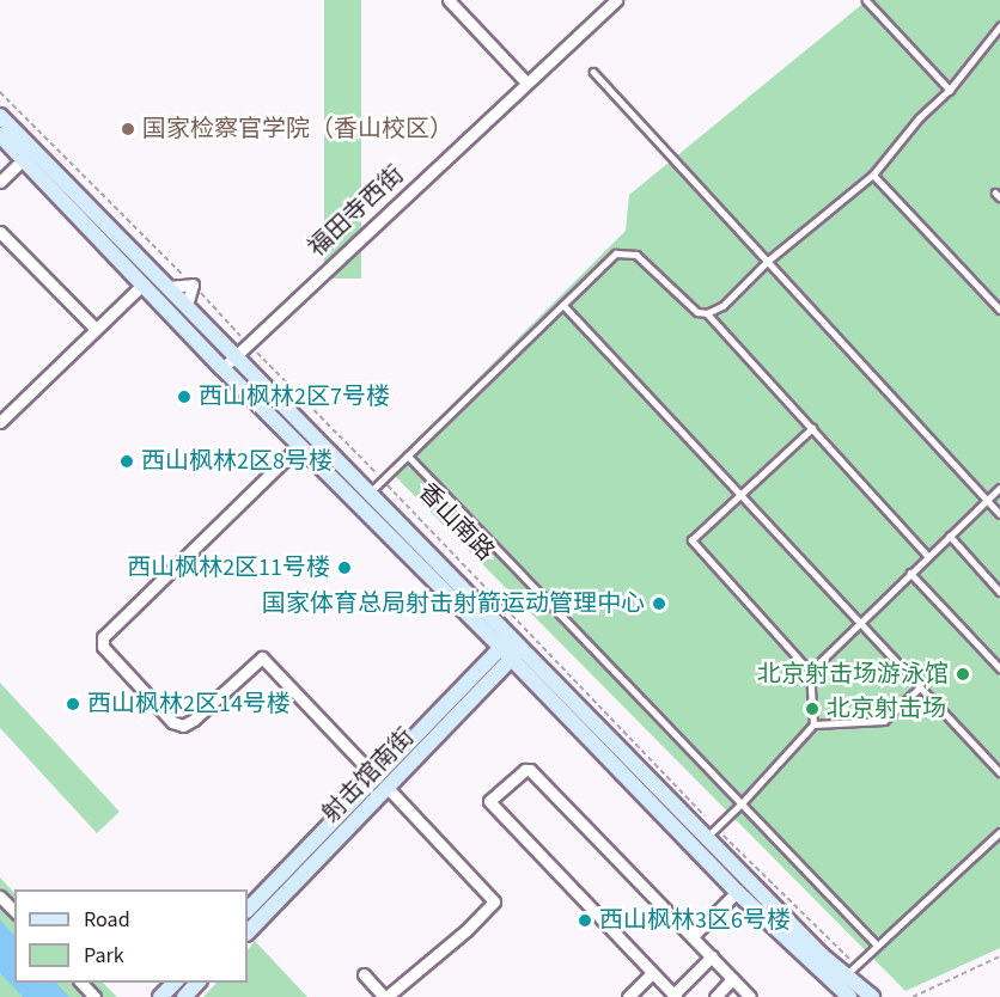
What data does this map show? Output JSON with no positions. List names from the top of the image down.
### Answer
{
  "streets": {
    "main road": ["香山南路", "射击馆南街"],
    "street": ["福田寺西街"]
  },
  "crossings": [
    ["福田寺西街", "香山南路"],
    ["香山南路", "射击馆南街"]
  ],
  "places": [
    "国家检察官学院（香山校区）",
    "西山枫林2区7号楼",
    "西山枫林2区8号楼",
    "西山枫林2区11号楼",
    "国家体育总局射击射箭运动管理中心",
    "北京射击场游泳馆",
    "西山枫林2区14号楼",
    "北京射击场",
    "西山枫林3区6号楼"
  ],
  "legend": ["Road", "Park"]
}
